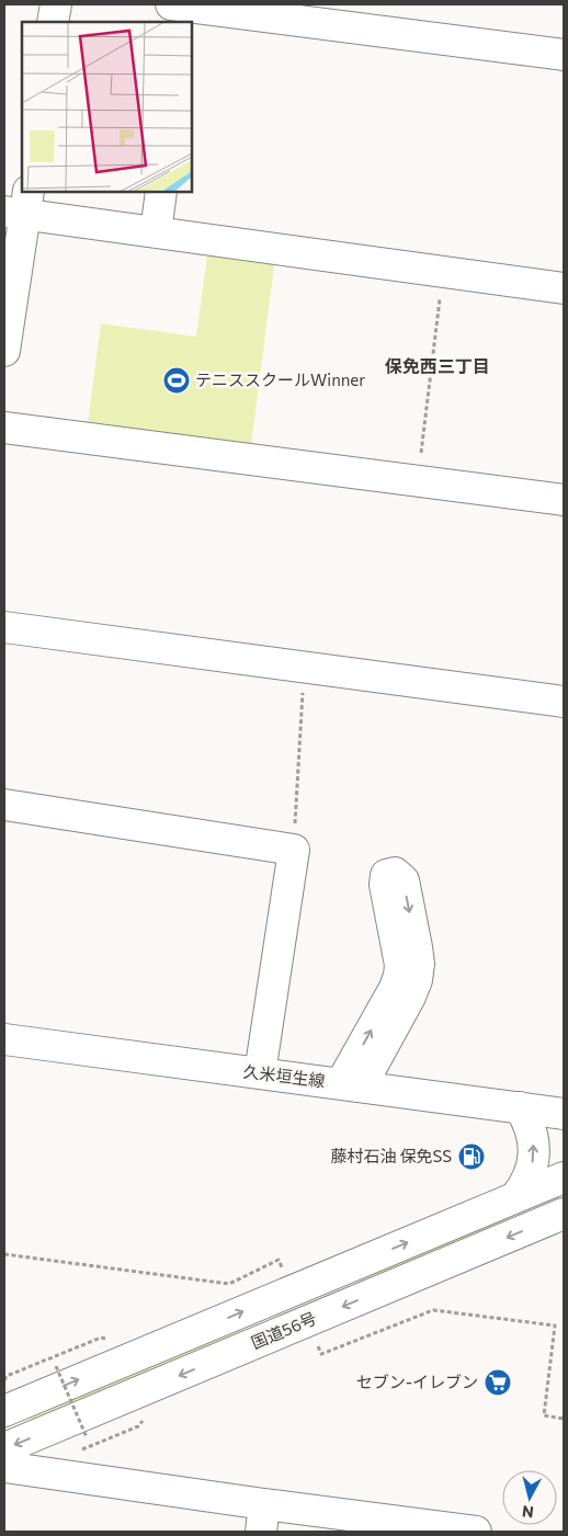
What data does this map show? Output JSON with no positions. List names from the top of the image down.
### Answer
{
  "streets": {
    "main road": ["久米垣生線", "国道56号"]
  },
  "districts": ["保免西三丁目"],
  "places": {
    "sports": ["テニススクールWinner"],
    "fuel station": ["藤村石油 保免SS"],
    "supermarket": ["セブン-イレブン"]
  },
  "north": "bottom"
}
